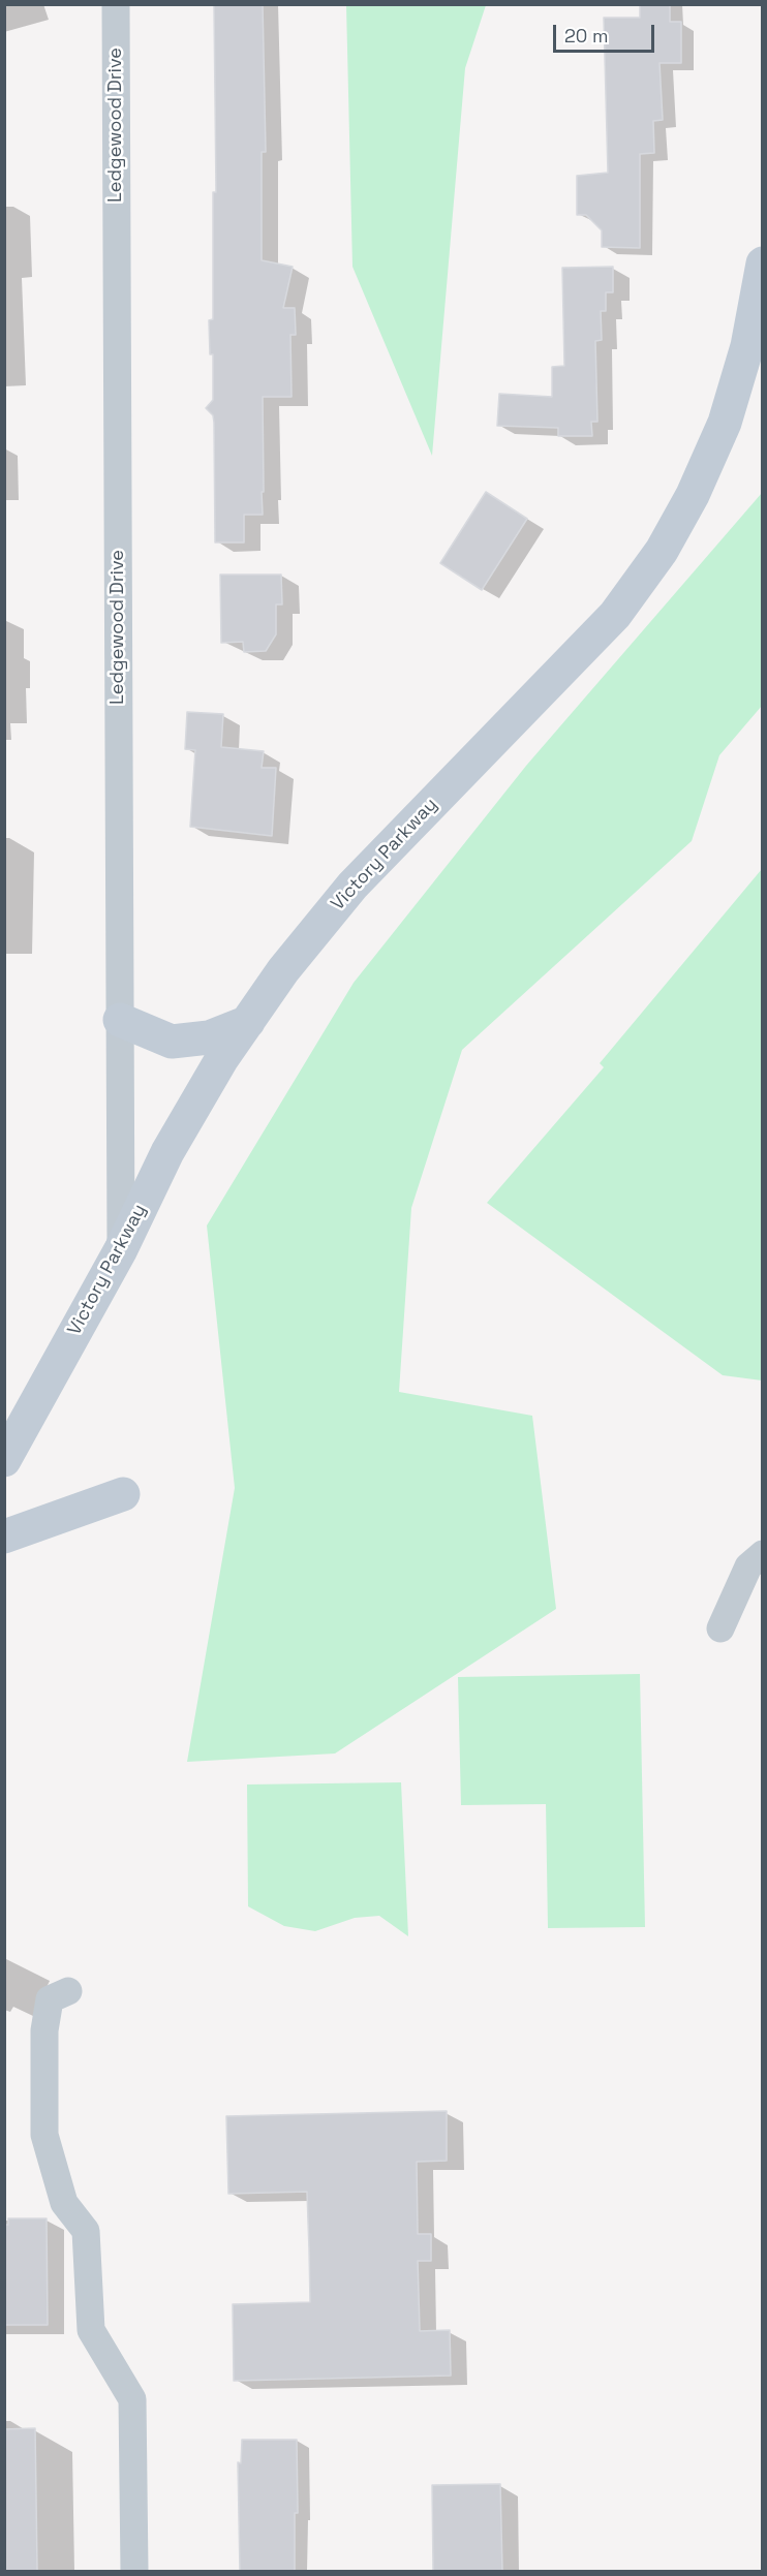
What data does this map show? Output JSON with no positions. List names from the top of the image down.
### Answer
{
  "streets": {
    "street": ["Ledgewood Drive", "Victory Parkway"]
  },
  "crossings": [
    ["Ledgewood Drive", "Victory Parkway"]
  ],
  "scale_bar": "20 m"
}
